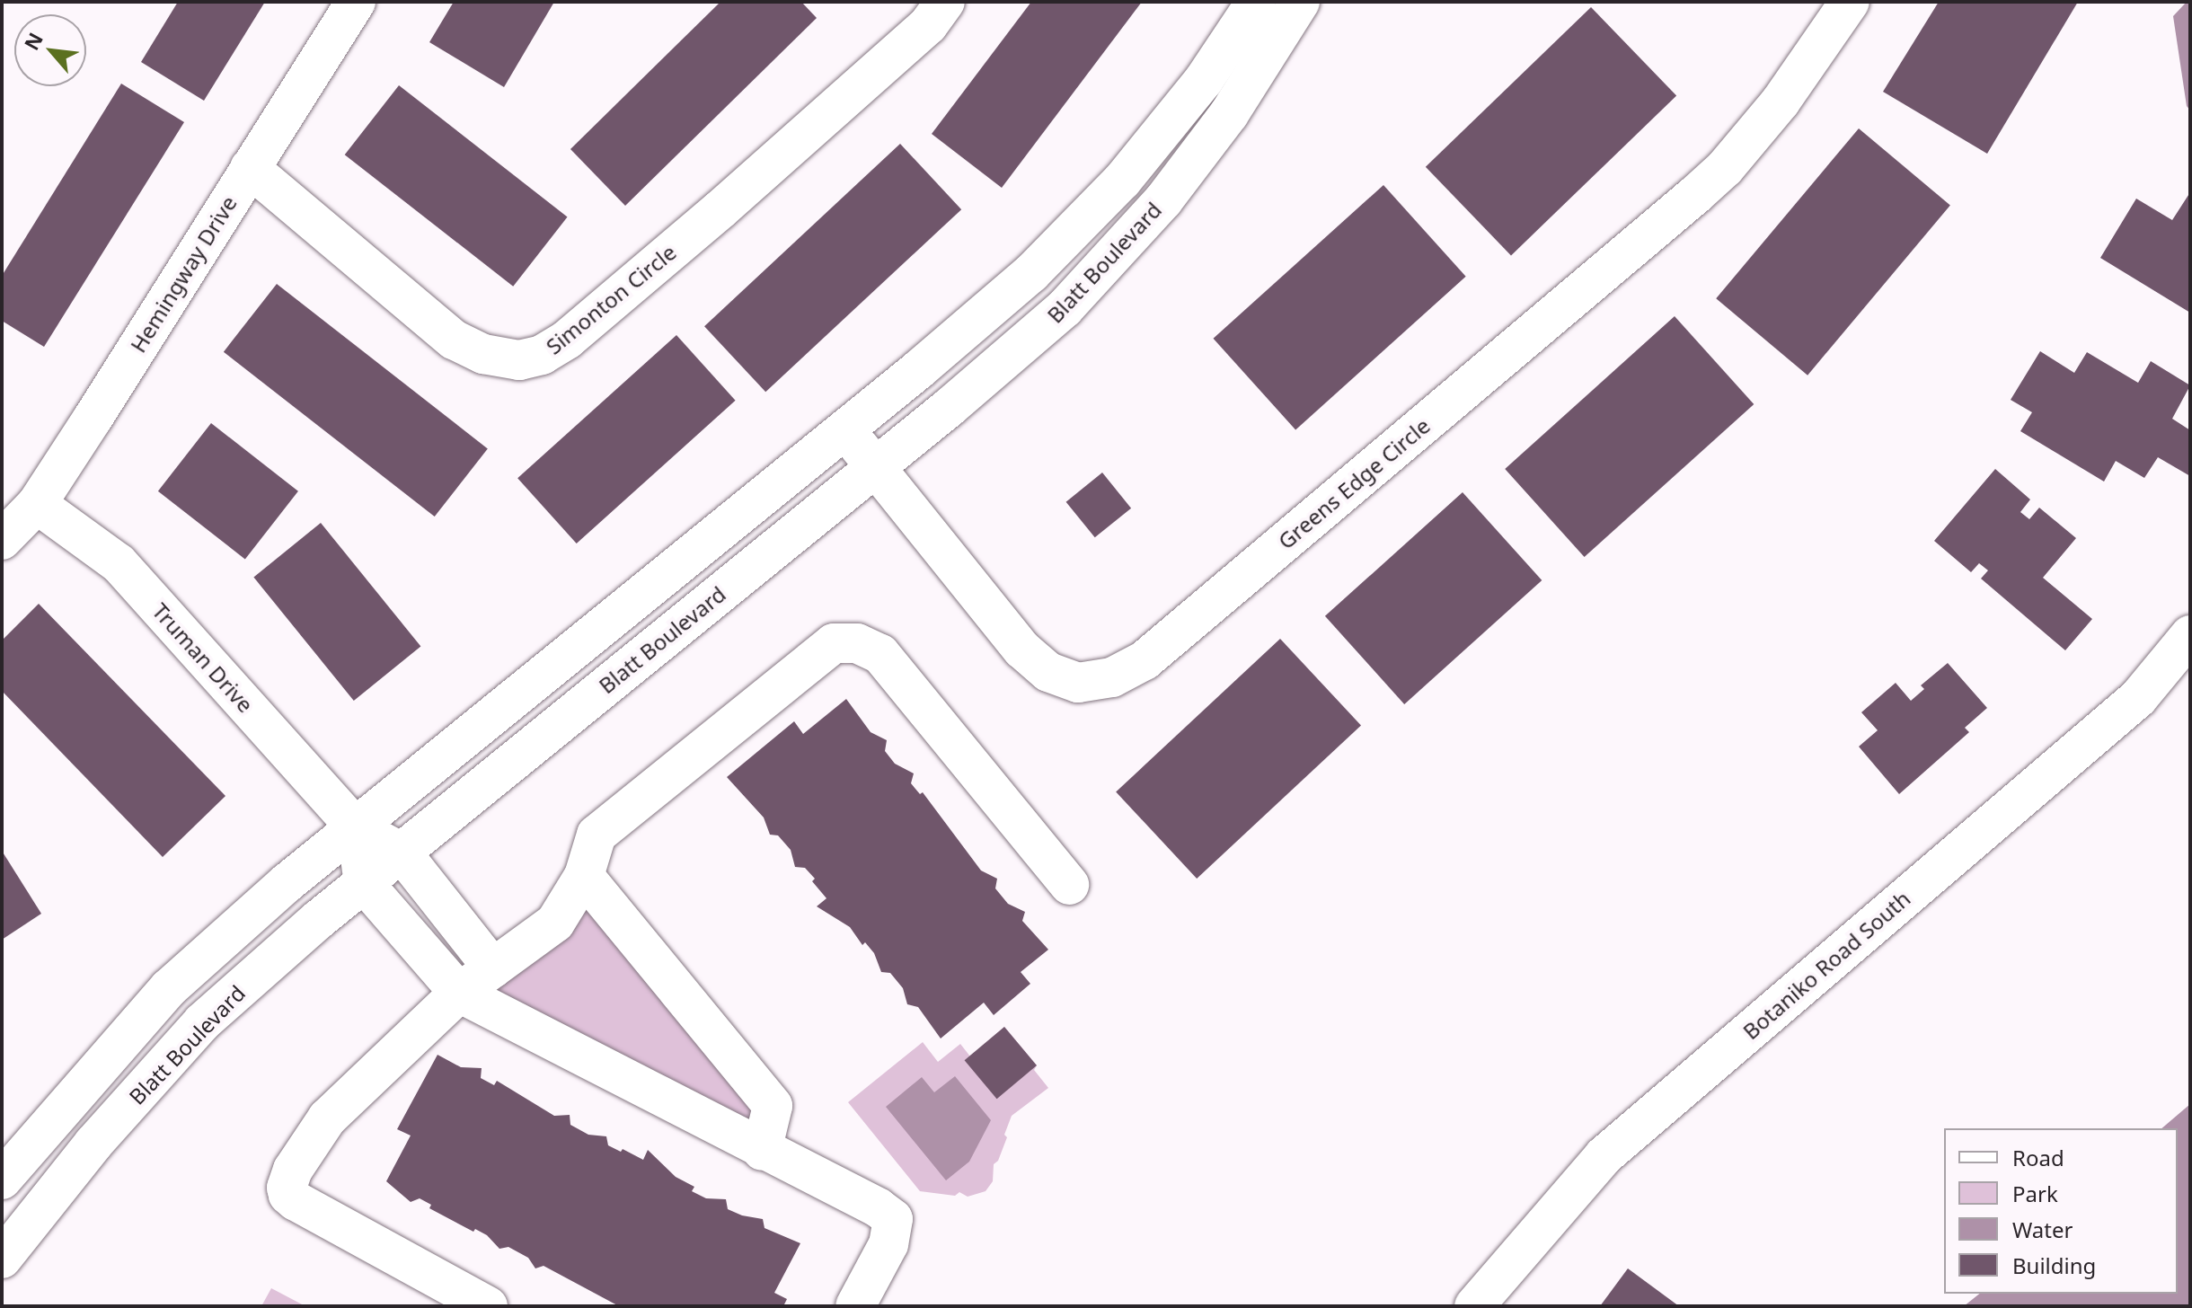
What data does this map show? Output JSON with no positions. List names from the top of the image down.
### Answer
{
  "streets": {
    "street": [
      "Blatt Boulevard",
      "Hemingway Drive",
      "Simonton Circle",
      "Greens Edge Circle",
      "Truman Drive",
      "Botaniko Road South"
    ]
  },
  "crossings": [
    ["Blatt Boulevard", "Greens Edge Circle"],
    ["Blatt Boulevard", "Truman Drive"],
    ["Hemingway Drive", "Simonton Circle"],
    ["Hemingway Drive", "Truman Drive"]
  ],
  "legend": [
    "Road",
    "Park",
    "Water",
    "Building"
  ],
  "north": "top left"
}
